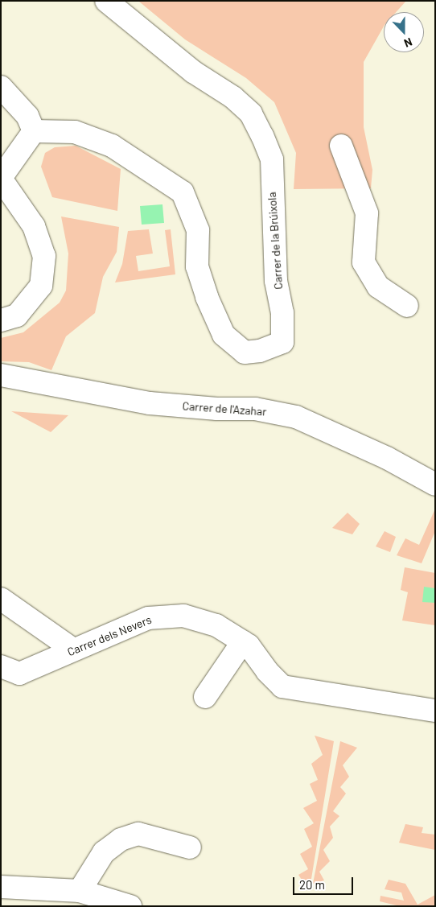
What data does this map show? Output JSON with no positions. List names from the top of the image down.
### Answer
{
  "streets": {
    "street": ["Carrer de la Brúixola", "Carrer de l'Azahar", "Carrer dels Nevers"]
  },
  "scale_bar": "20 m",
  "north": "bottom"
}
